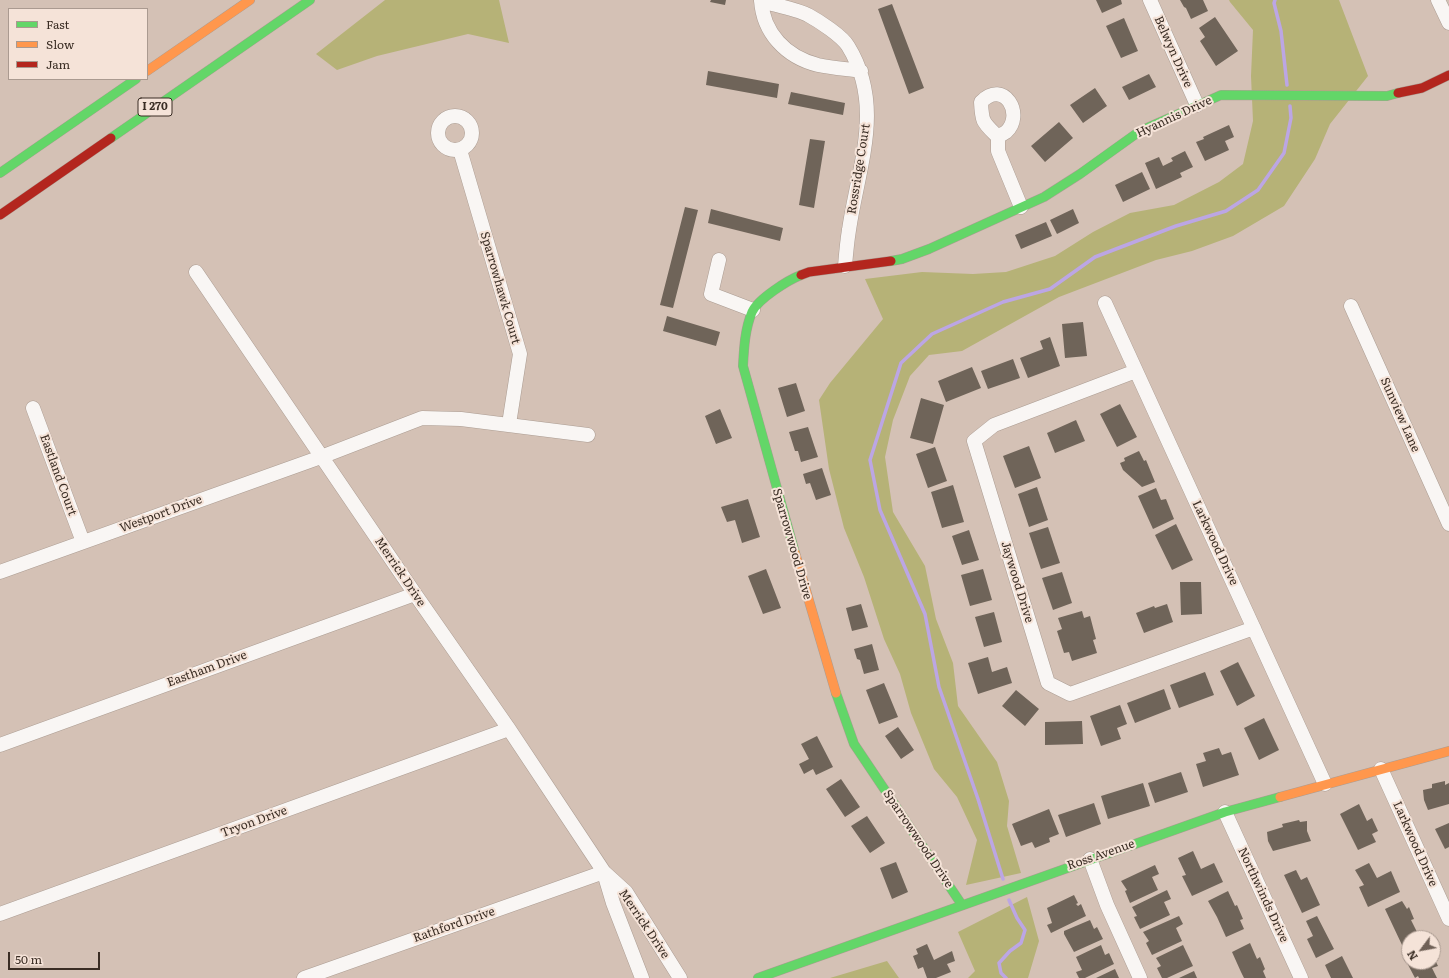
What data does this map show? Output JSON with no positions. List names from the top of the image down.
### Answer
{
  "streets": {
    "main road": [
      "I 270",
      "Hyannis Drive",
      "Sparrowwood Drive",
      "Ross Avenue"
    ],
    "street": [
      "Belwyn Drive",
      "Rossridge Court",
      "Sparrowhawk Court",
      "Sunview Lane",
      "Eastland Court",
      "Westport Drive",
      "Larkwood Drive",
      "Merrick Drive",
      "Jaywood Drive",
      "Eastham Drive",
      "Tryon Drive",
      "Northwinds Drive",
      "Rathford Drive"
    ]
  },
  "crossings": [
    ["Belwyn Drive", "Hyannis Drive"],
    ["Hyannis Drive", "Sparrowwood Drive"],
    ["Rossridge Court", "Sparrowwood Drive"],
    ["Eastland Court", "Westport Drive"],
    ["Westport Drive", "Merrick Drive"],
    ["Larkwood Drive", "Jaywood Drive"],
    ["Larkwood Drive", "Ross Avenue"],
    ["Sparrowwood Drive", "Ross Avenue"],
    ["Merrick Drive", "Eastham Drive"],
    ["Merrick Drive", "Tryon Drive"],
    ["Merrick Drive", "Rathford Drive"],
    ["Ross Avenue", "Northwinds Drive"]
  ],
  "legend": ["Fast", "Slow", "Jam"],
  "scale_bar": "50 m",
  "north": "bottom left"
}
